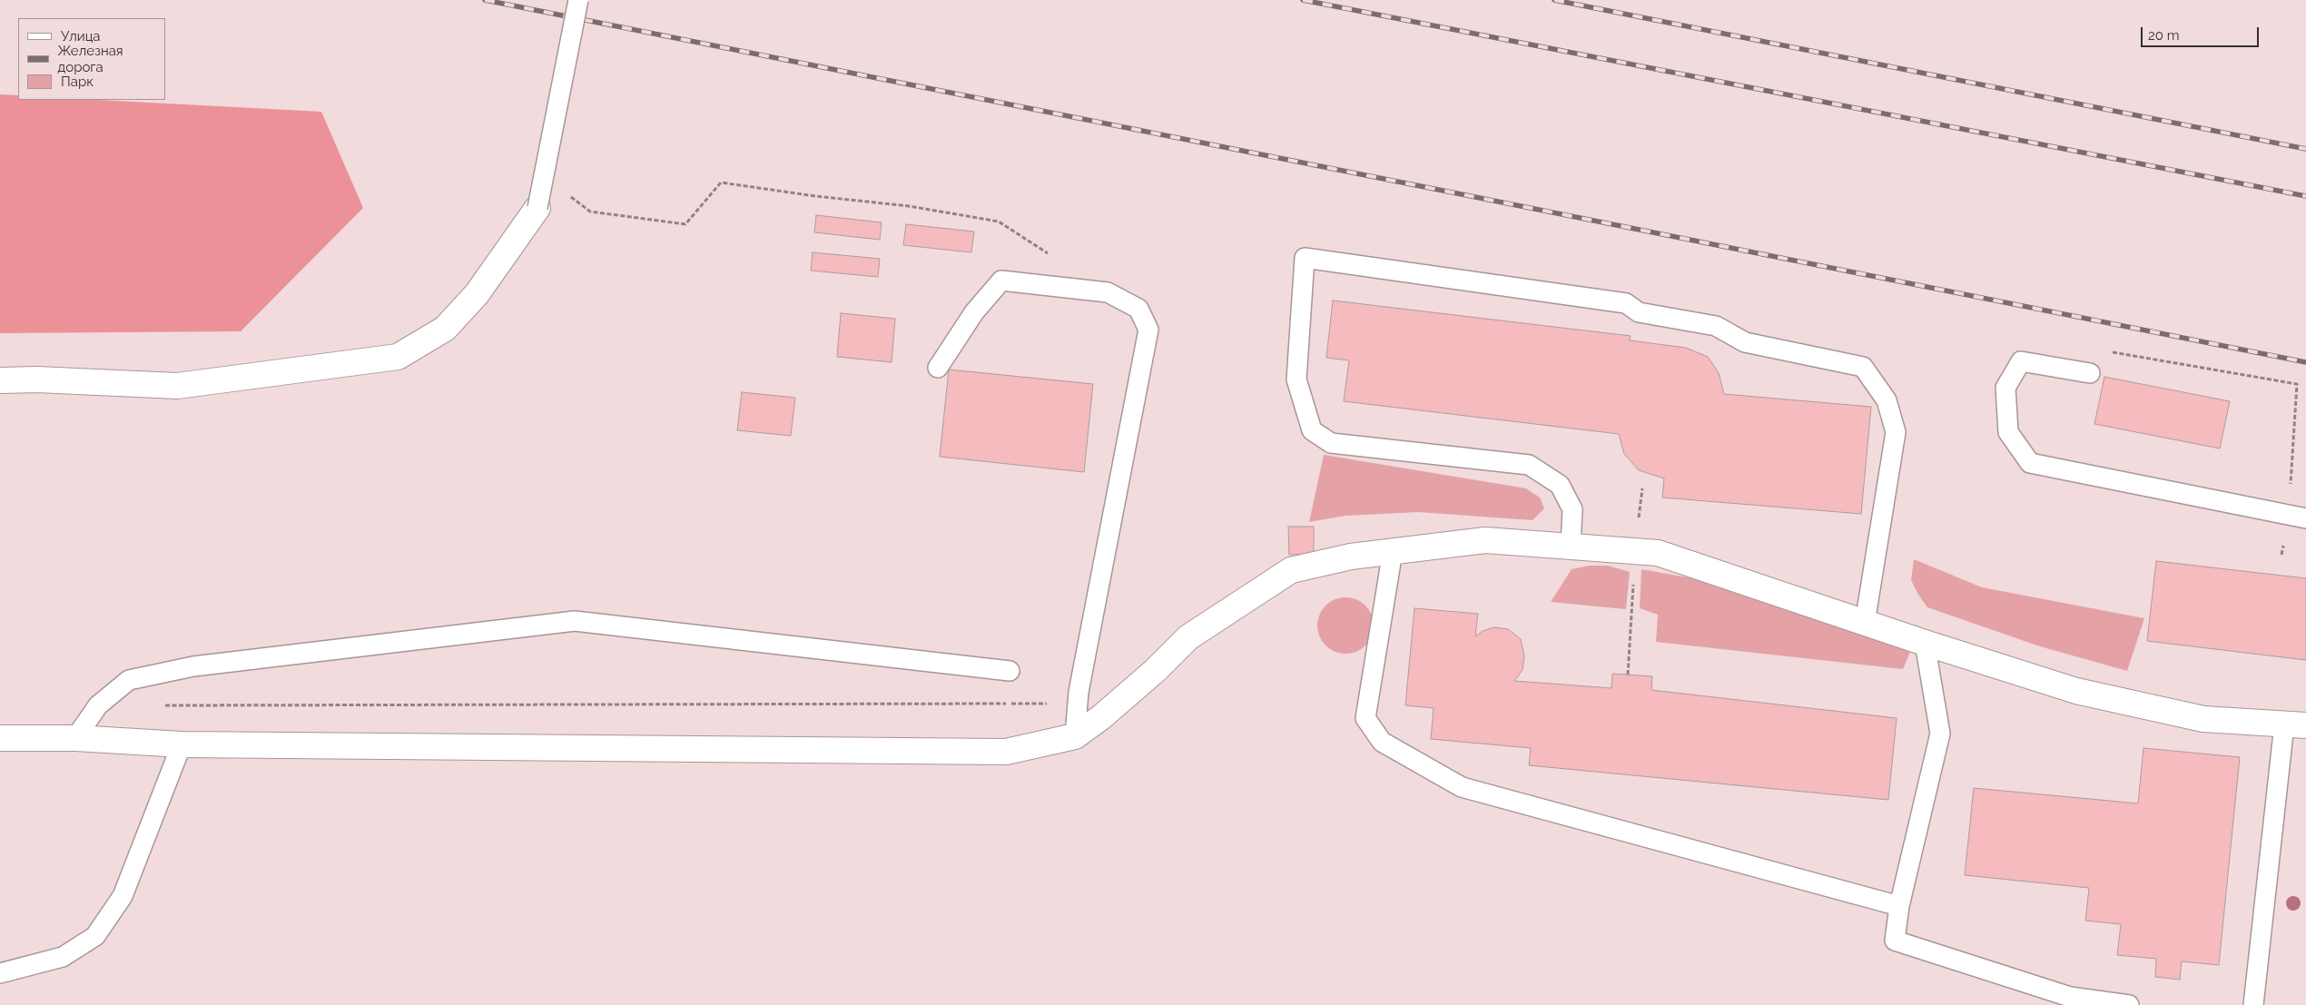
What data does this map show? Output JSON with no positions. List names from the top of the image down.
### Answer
{
  "legend": ["Улица", "Железная дорога", "Парк"],
  "scale_bar": "20 m"
}
